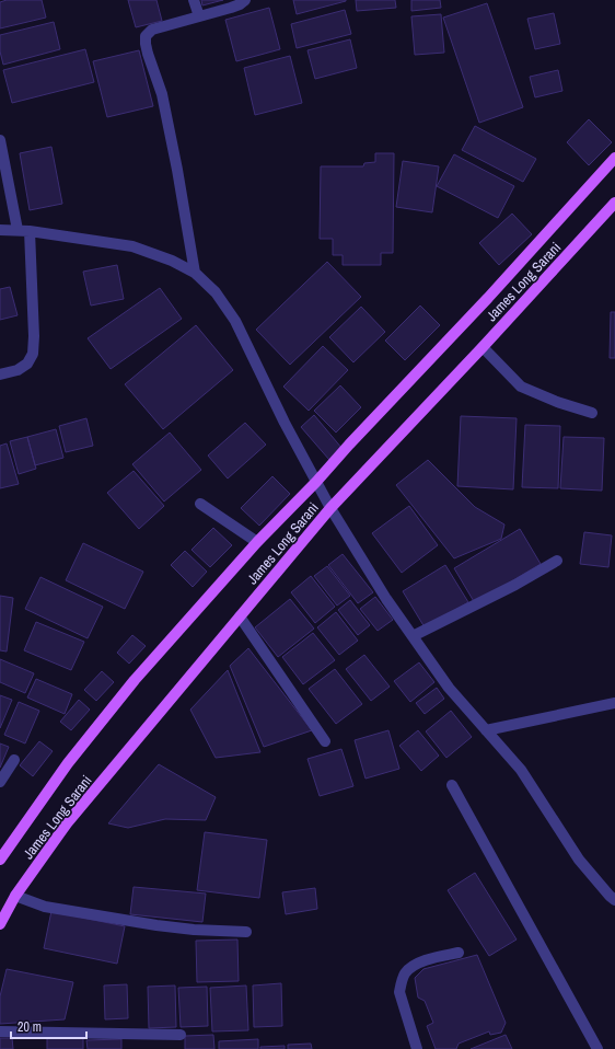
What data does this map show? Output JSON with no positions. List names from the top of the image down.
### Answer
{
  "streets": {
    "main road": ["James Long Sarani"]
  },
  "scale_bar": "20 m"
}
